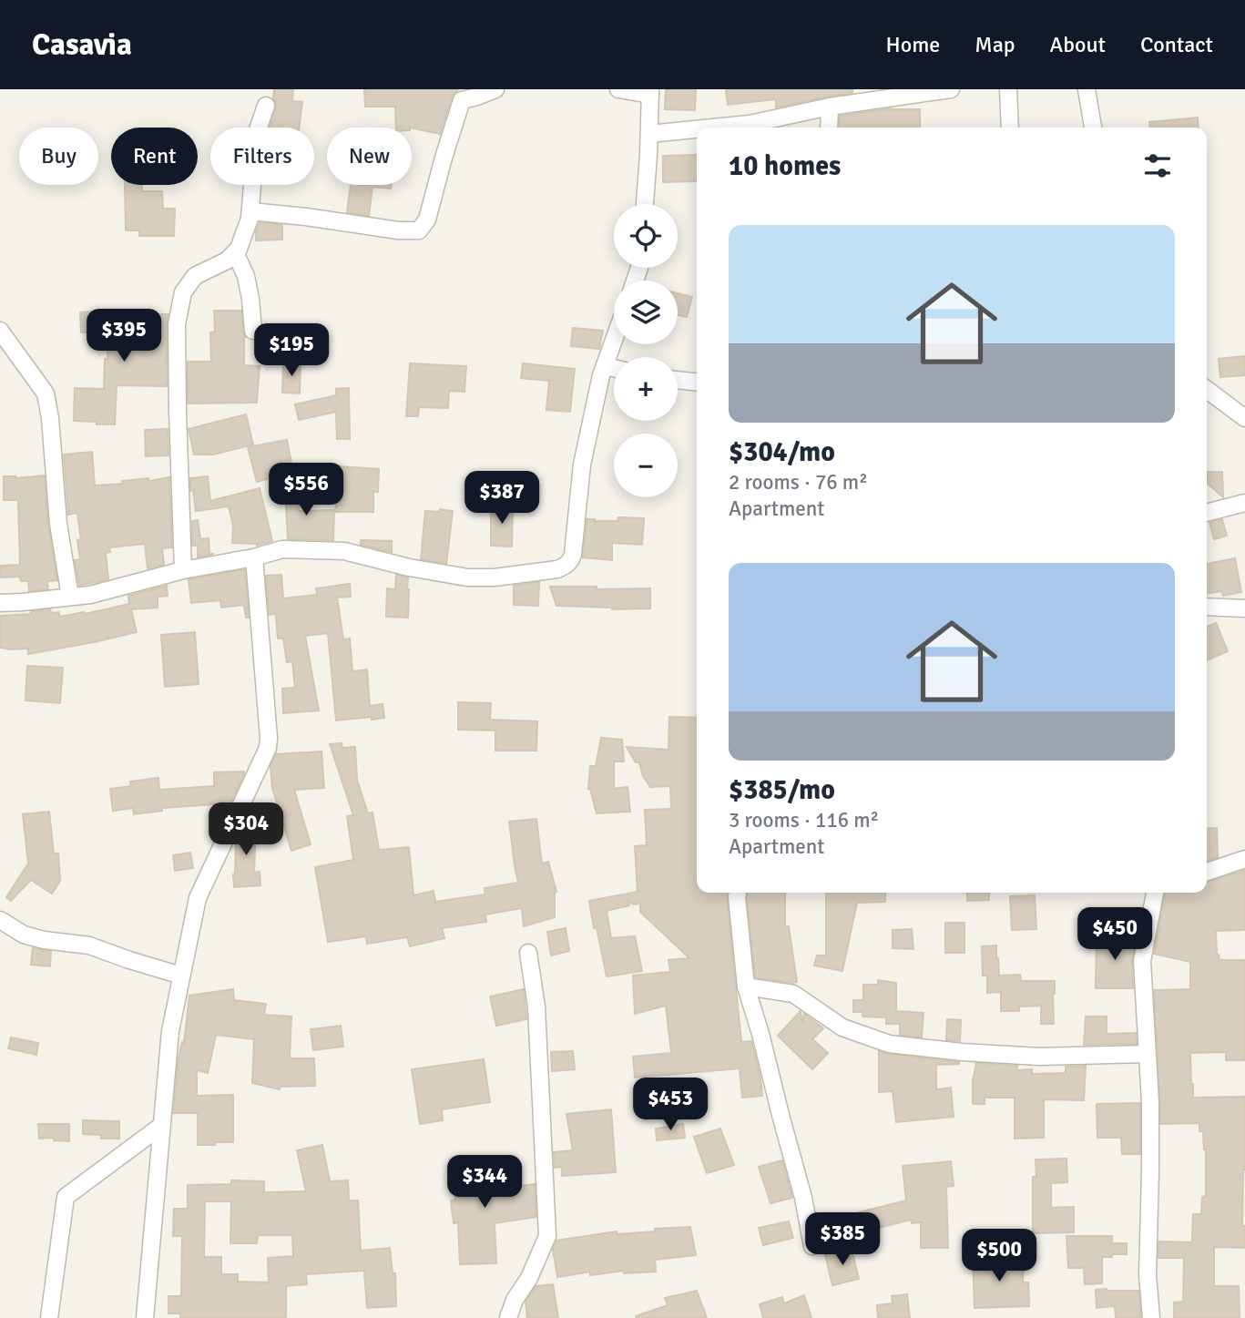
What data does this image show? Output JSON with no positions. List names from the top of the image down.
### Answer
{
  "page": {
    "header": "Casavia",
    "nav": [
      "Home",
      "Map",
      "About",
      "Contact"
    ],
    "chip": [
      "Buy",
      "Rent",
      "Filters",
      "New"
    ],
    "heading": "10 homes",
    "map_buttons": ["+", "−"],
    "list": [
      {
        "name": "$304/mo",
        "note": "2 rooms · 76 m² · Apartment"
      },
      {
        "name": "$385/mo",
        "note": "3 rooms · 116 m² · Apartment"
      }
    ],
    "price": [
      "$395",
      "$195",
      "$556",
      "$387",
      "$304",
      "$450",
      "$453",
      "$344",
      "$385",
      "$500"
    ]
  }
}
